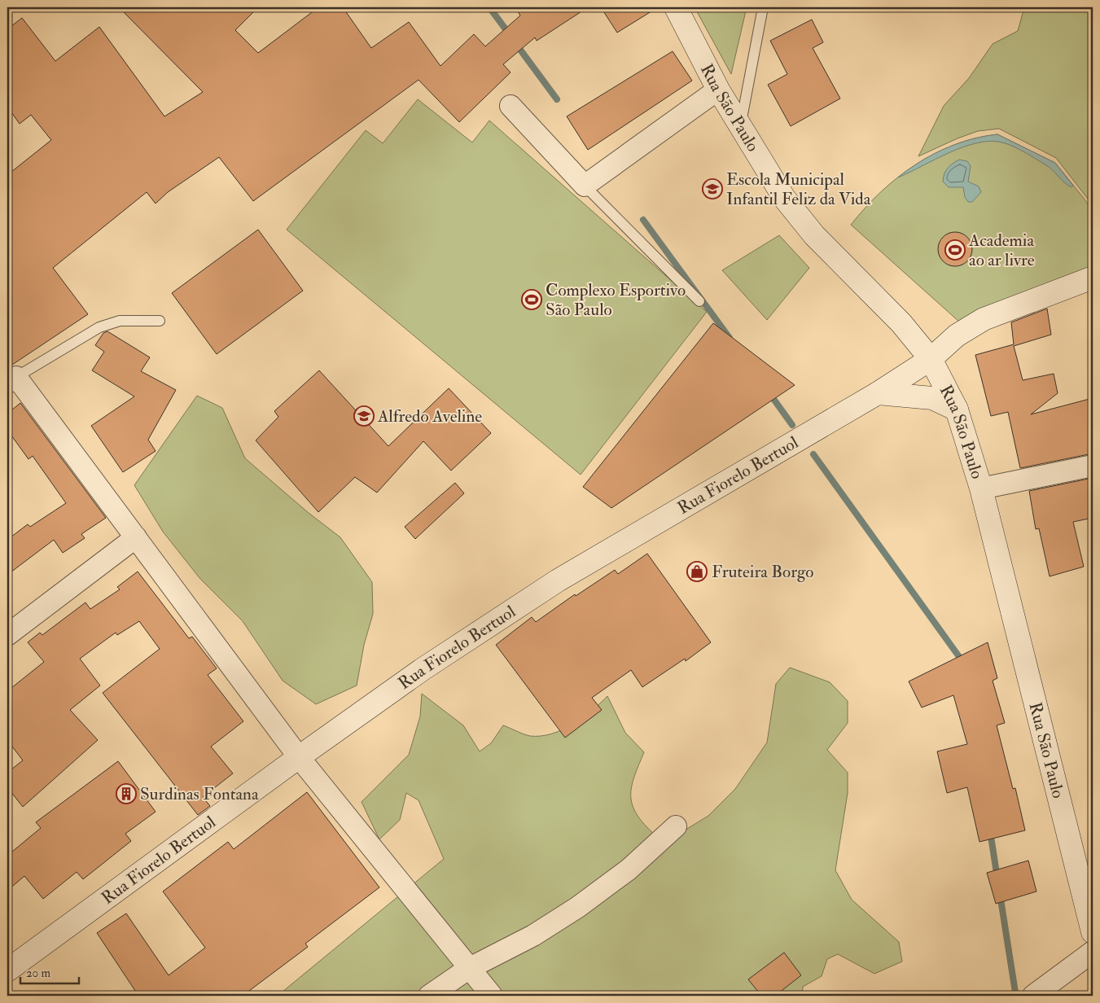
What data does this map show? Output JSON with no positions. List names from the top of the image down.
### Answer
{
  "streets": {
    "main road": ["Rua São Paulo", "Rua Fiorelo Bertuol"]
  },
  "crossings": [
    ["Rua São Paulo", "Rua Fiorelo Bertuol"]
  ],
  "places": {
    "school or university": ["Escola Municipal Infantil Feliz da Vida", "Alfredo Aveline"],
    "sports": ["Academia ao ar livre", "Complexo Esportivo São Paulo"],
    "shop": ["Fruteira Borgo"],
    "building": ["Surdinas Fontana"]
  },
  "scale_bar": "20 m"
}
